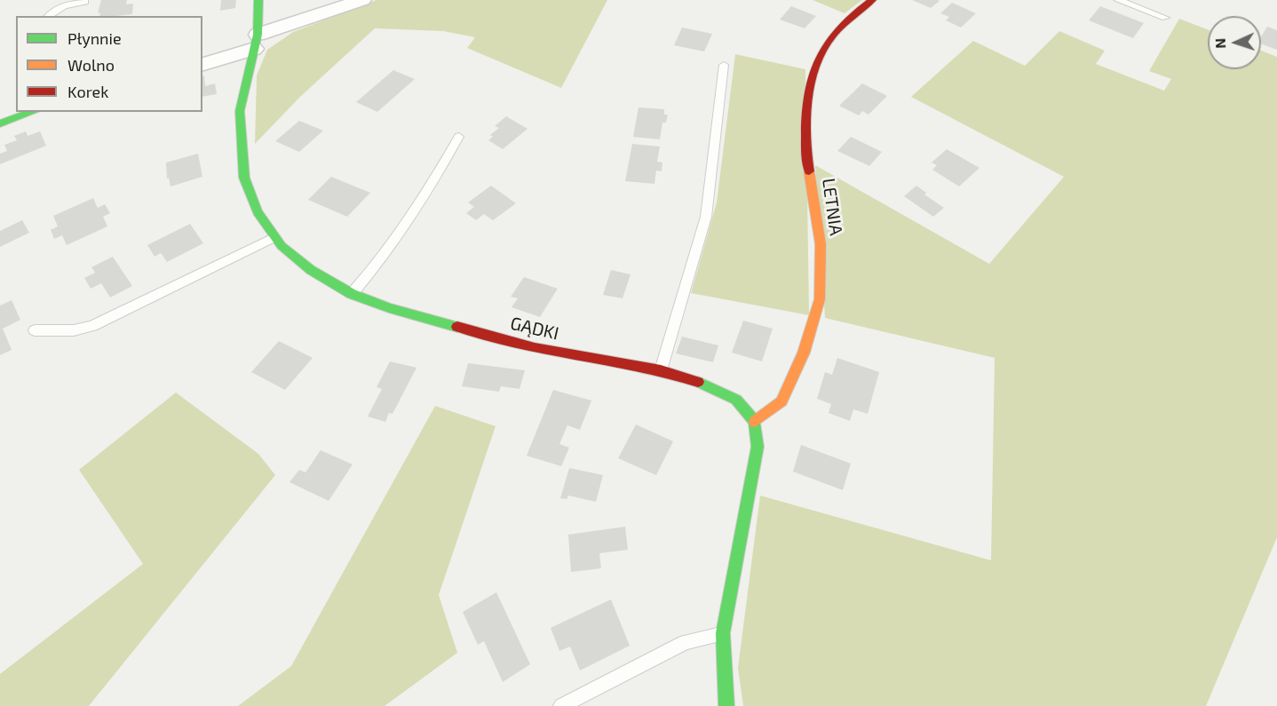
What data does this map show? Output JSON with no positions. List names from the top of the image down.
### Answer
{
  "streets": {
    "street": ["LETNIA", "GĄDKI"]
  },
  "crossings": [
    ["LETNIA", "GĄDKI"]
  ],
  "legend": ["Płynnie", "Wolno", "Korek"],
  "north": "left"
}
